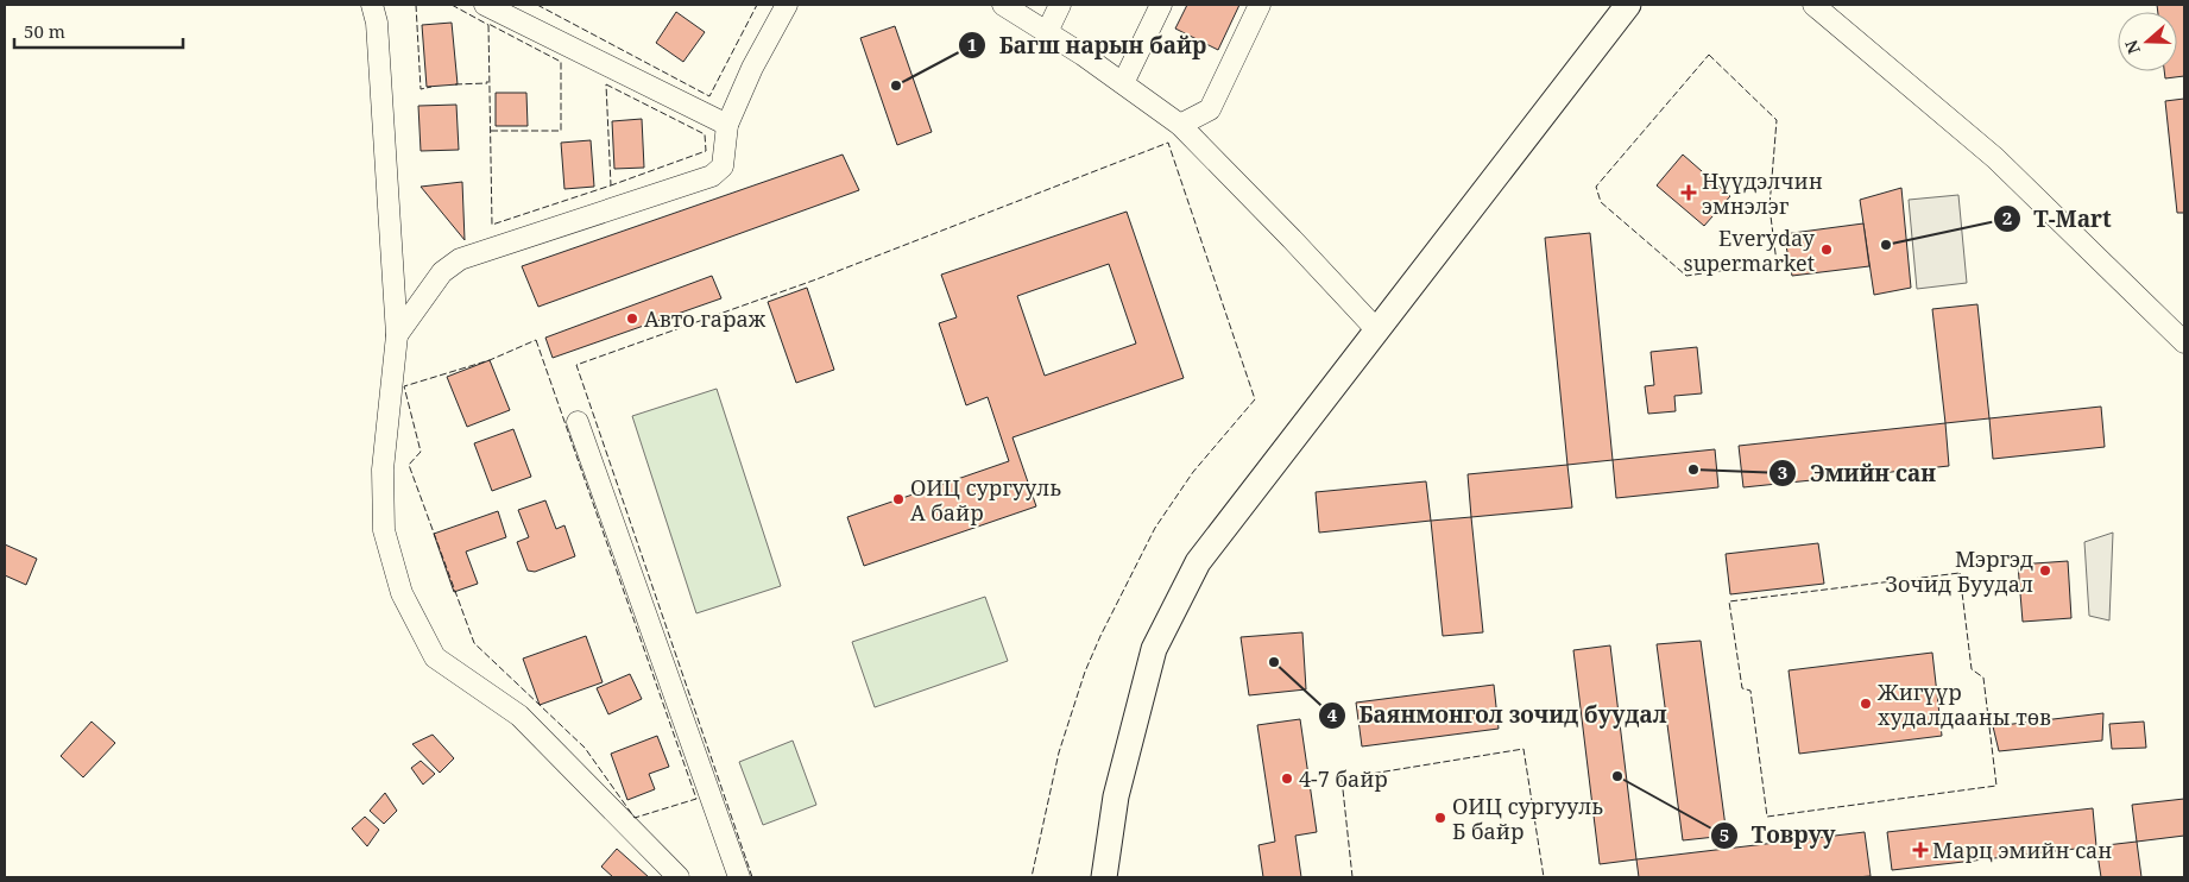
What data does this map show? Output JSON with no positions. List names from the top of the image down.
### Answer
{
  "places": {
    "other": [
      "Багш нарын байр",
      "T-Mart",
      "Everyday supermarket",
      "Авто гараж",
      "Эмийн сан",
      "ОИЦ сургууль А байр",
      "Мэргэд Зочид Буудал",
      "Баянмонгол зочид буудал",
      "Жигүүр худалдааны төв",
      "Товруу",
      "4-7 байр",
      "ОИЦ сургууль Б байр"
    ],
    "health": ["Нүүдэлчин эмнэлэг", "Марц эмийн сан"]
  },
  "scale_bar": "50 m",
  "north": "left"
}
